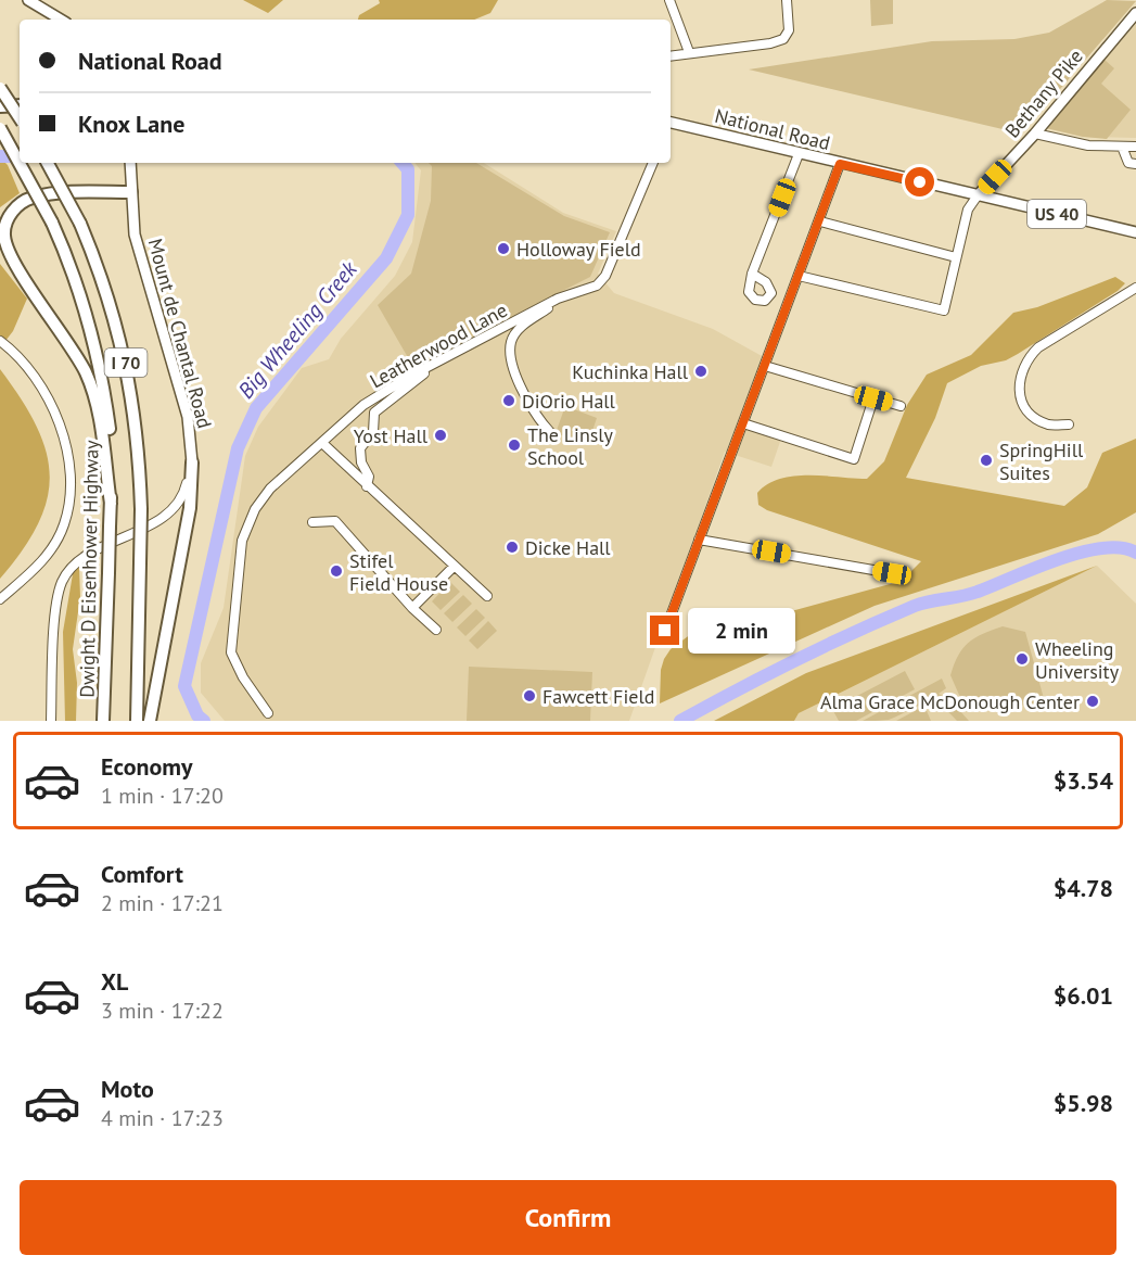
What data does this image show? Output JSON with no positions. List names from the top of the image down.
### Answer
{
  "streets": {
    "highway": ["I 70", "Dwight D Eisenhower Highway"],
    "main road": [
      "Bethany Pike",
      "National Road",
      "US 40",
      "Mount de Chantal Road"
    ],
    "street": ["Leatherwood Lane"]
  },
  "crossings": [
    ["Bethany Pike", "National Road"]
  ],
  "water": ["Big Wheeling Creek"],
  "places": [
    "Holloway Field",
    "Kuchinka Hall",
    "DiOrio Hall",
    "Yost Hall",
    "The Linsly School",
    "SpringHill Suites",
    "Dicke Hall",
    "Stifel Field House",
    "Wheeling University",
    "Fawcett Field",
    "Alma Grace McDonough Center"
  ],
  "page": {
    "banner": ["National Road", "Knox Lane"],
    "bubble": "2 min",
    "list": [
      {
        "name": "Economy",
        "note": "1 min · 17:20",
        "value": "$3.54"
      },
      {
        "name": "Comfort",
        "note": "2 min · 17:21",
        "value": "$4.78"
      },
      {
        "name": "XL",
        "note": "3 min · 17:22",
        "value": "$6.01"
      },
      {
        "name": "Moto",
        "note": "4 min · 17:23",
        "value": "$5.98"
      }
    ],
    "buttons": "Confirm"
  }
}
